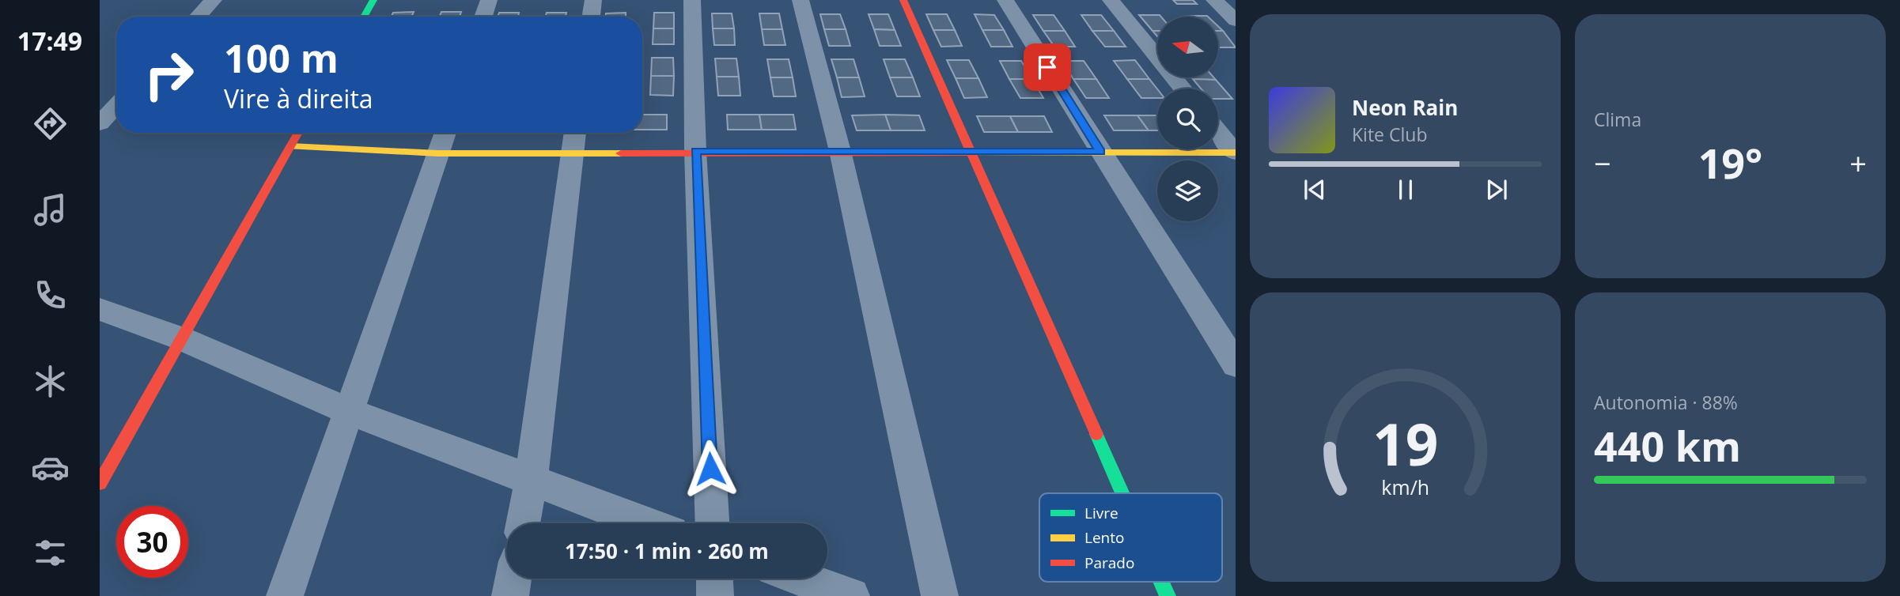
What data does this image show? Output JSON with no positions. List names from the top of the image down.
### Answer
{
  "legend": ["Livre", "Lento", "Parado"],
  "north": "left",
  "page": {
    "tabs": "17:49",
    "tile": [
      "Clima",
      ["Autonomia · 88%", "440 km"]
    ],
    "turn": ["100 m", "Vire à direita"],
    "song": ["Neon Rain", "Kite Club"],
    "heat": ["−", "19°", "+"],
    "limit": "30",
    "trip": "17:50 · 1 min · 260 m",
    "gauge": ["19", "km/h"]
  }
}
